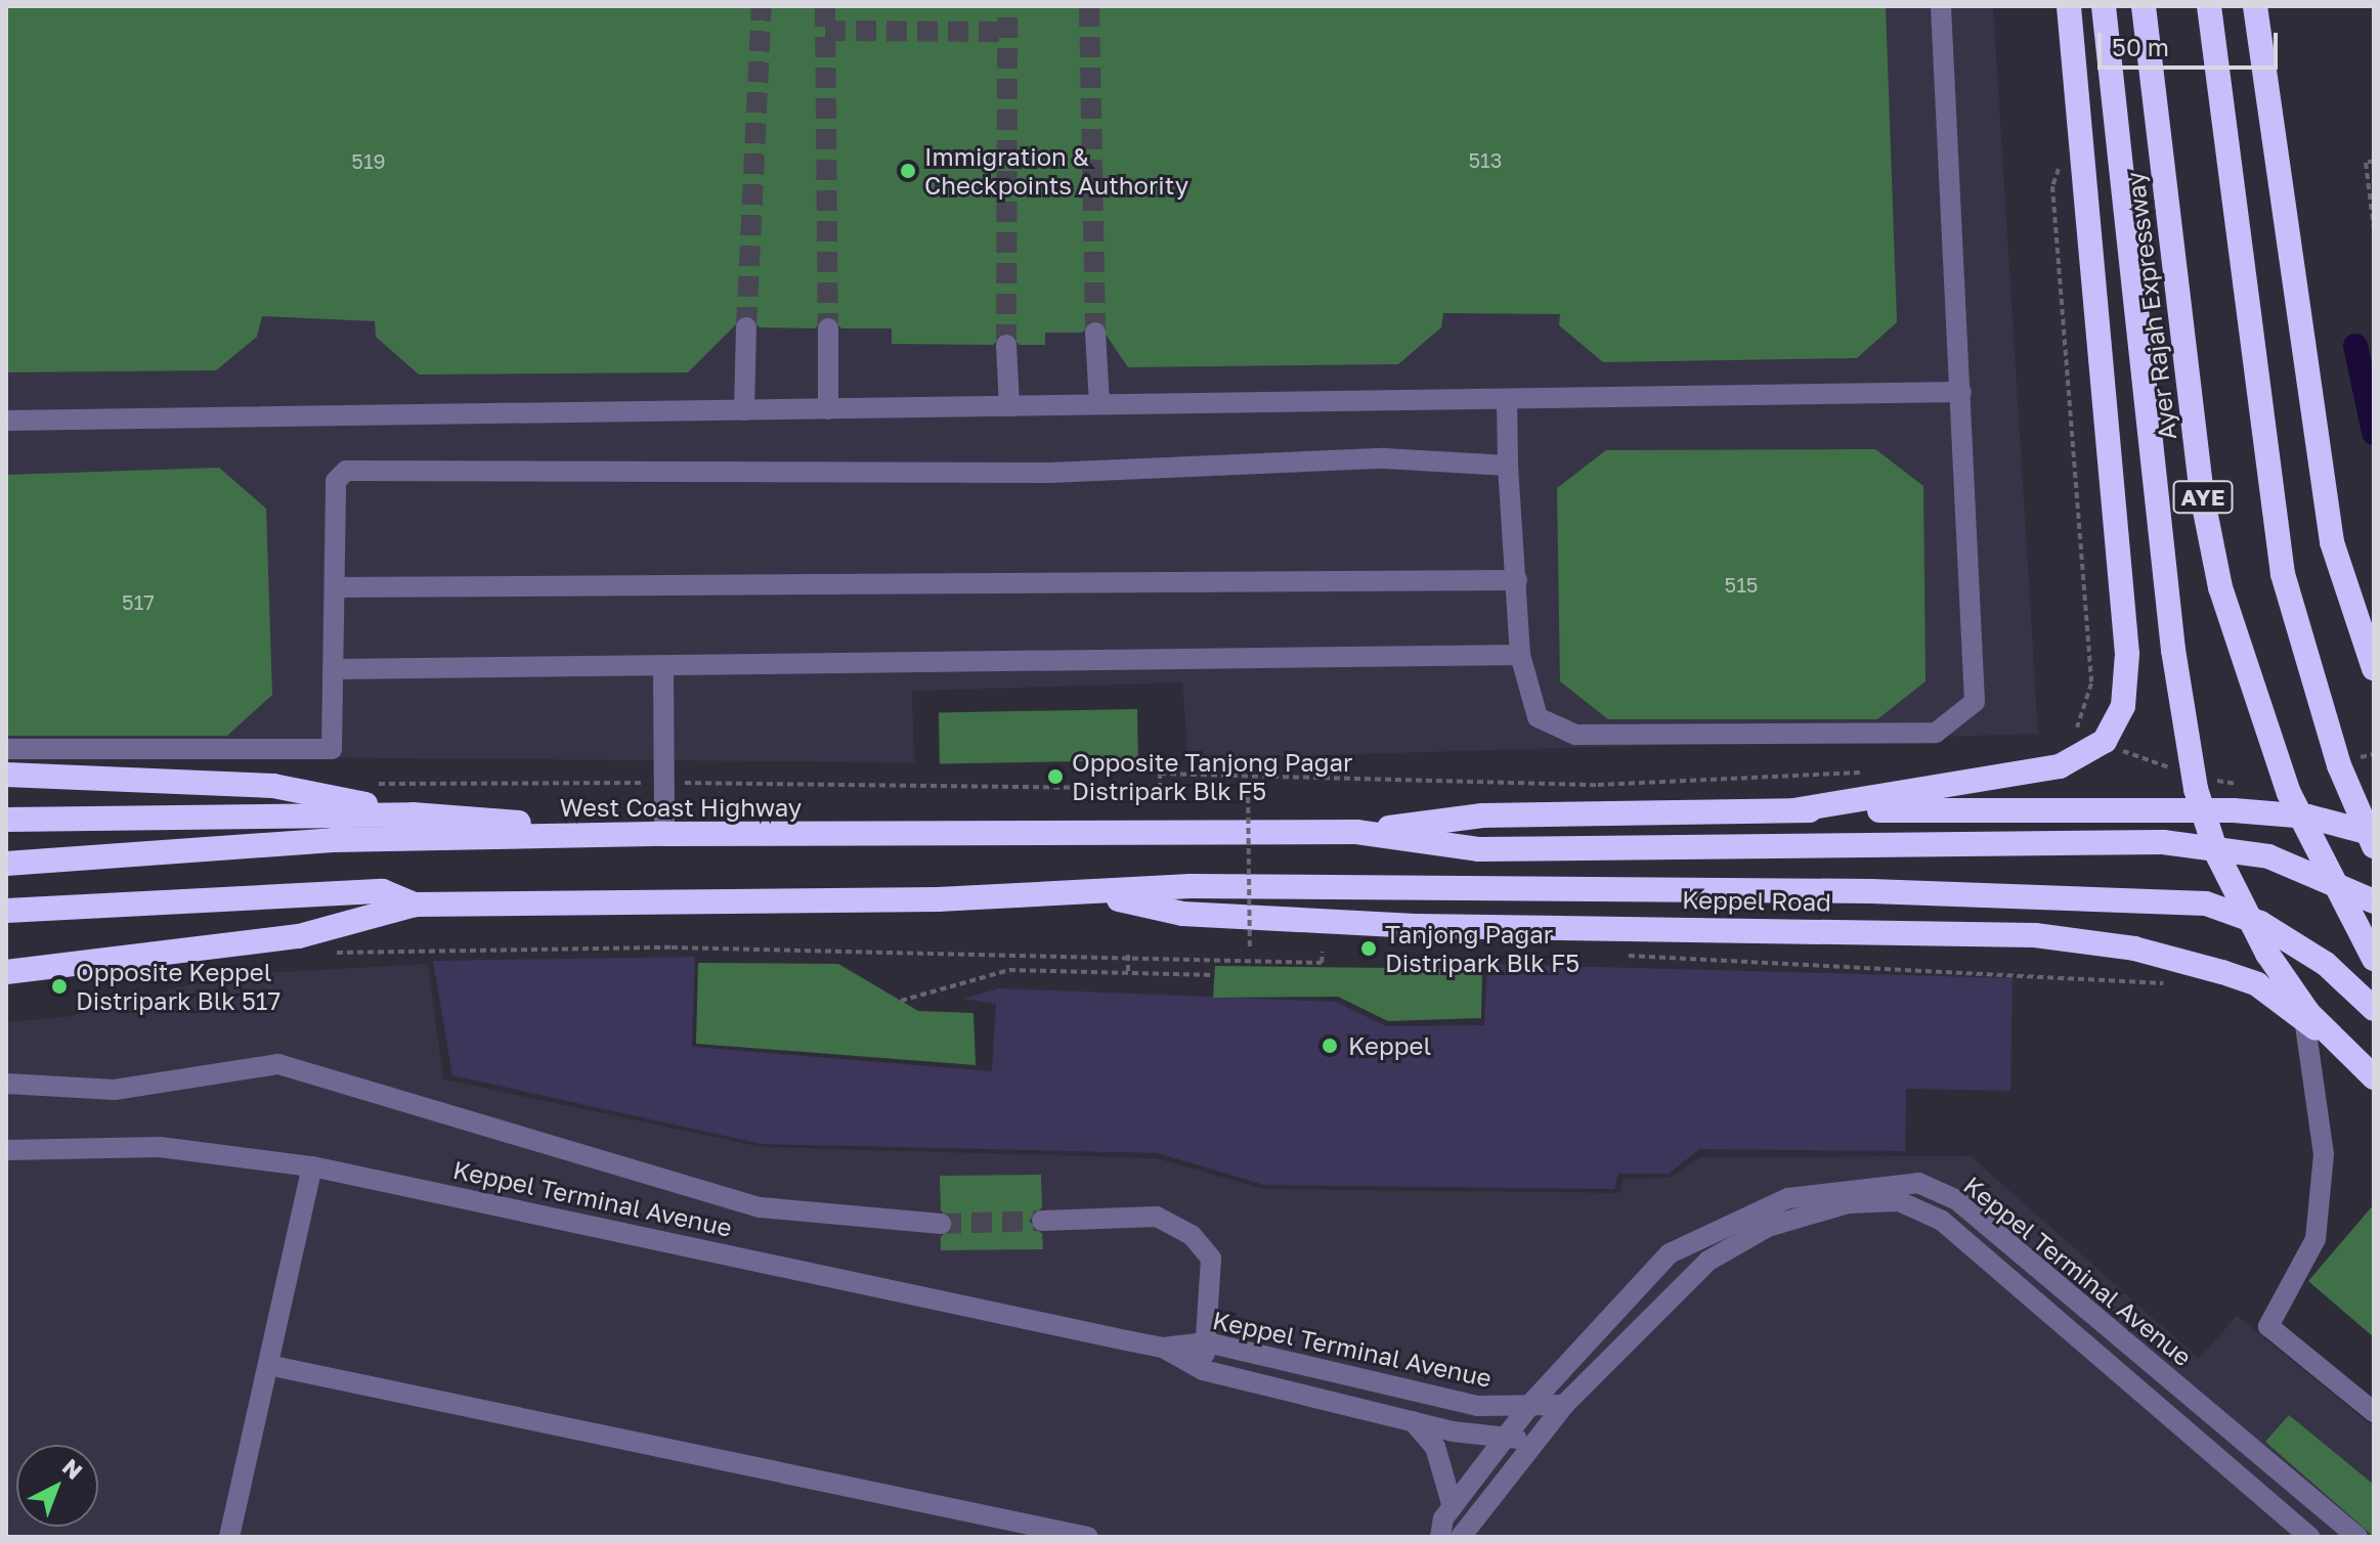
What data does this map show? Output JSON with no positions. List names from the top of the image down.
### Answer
{
  "streets": {
    "highway": [
      "Ayer Rajah Expressway",
      "AYE",
      "West Coast Highway",
      "Keppel Road"
    ],
    "lane": ["Keppel Terminal Avenue"]
  },
  "places": [
    "Immigration & Checkpoints Authority",
    "Opposite Tanjong Pagar Distripark Blk F5",
    "Tanjong Pagar Distripark Blk F5",
    "Opposite Keppel Distripark Blk 517",
    "Keppel"
  ],
  "house_numbers": [
    "513",
    "519",
    "515",
    "517"
  ],
  "scale_bar": "50 m",
  "north": "top right"
}
